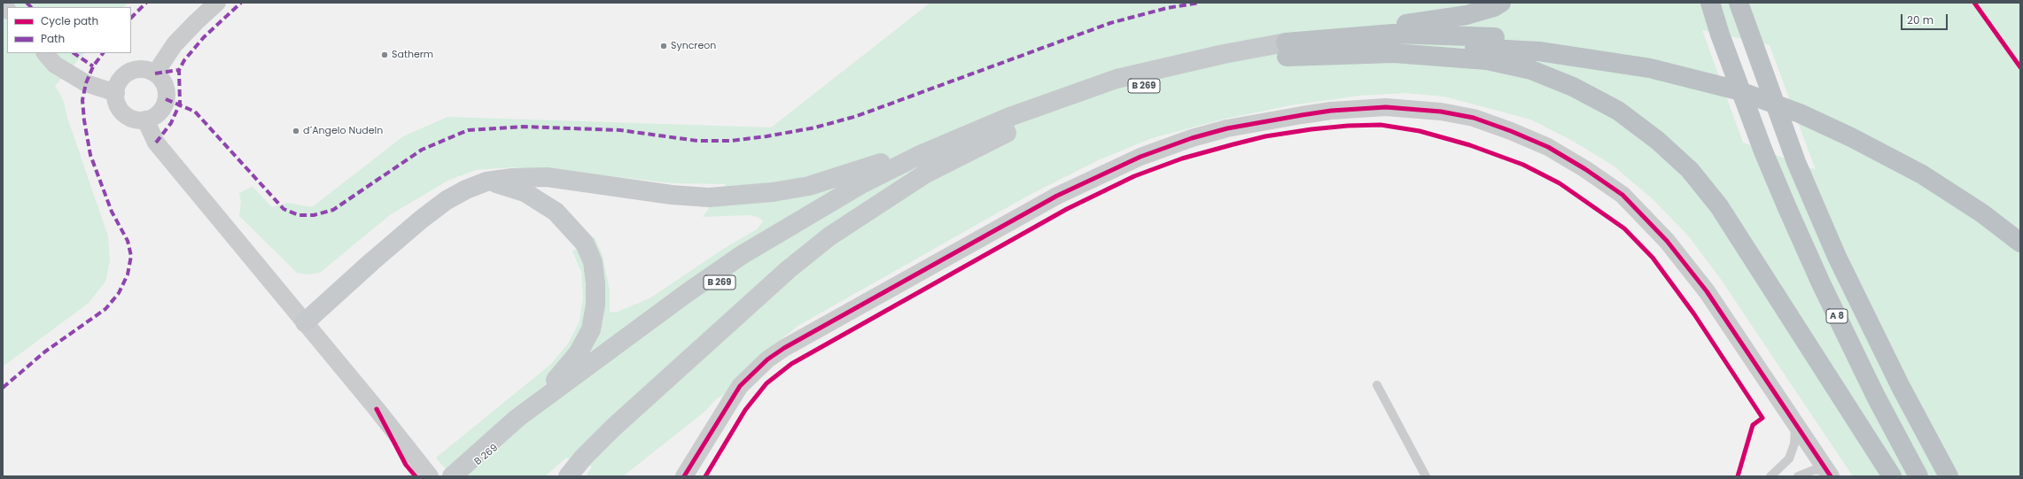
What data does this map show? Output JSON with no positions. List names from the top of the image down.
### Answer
{
  "streets": {
    "highway": ["A 8"],
    "main road": ["B 269"]
  },
  "places": ["Syncreon", "Satherm", "d´Angelo Nudeln"],
  "legend": ["Cycle path", "Path"],
  "scale_bar": "20 m"
}
